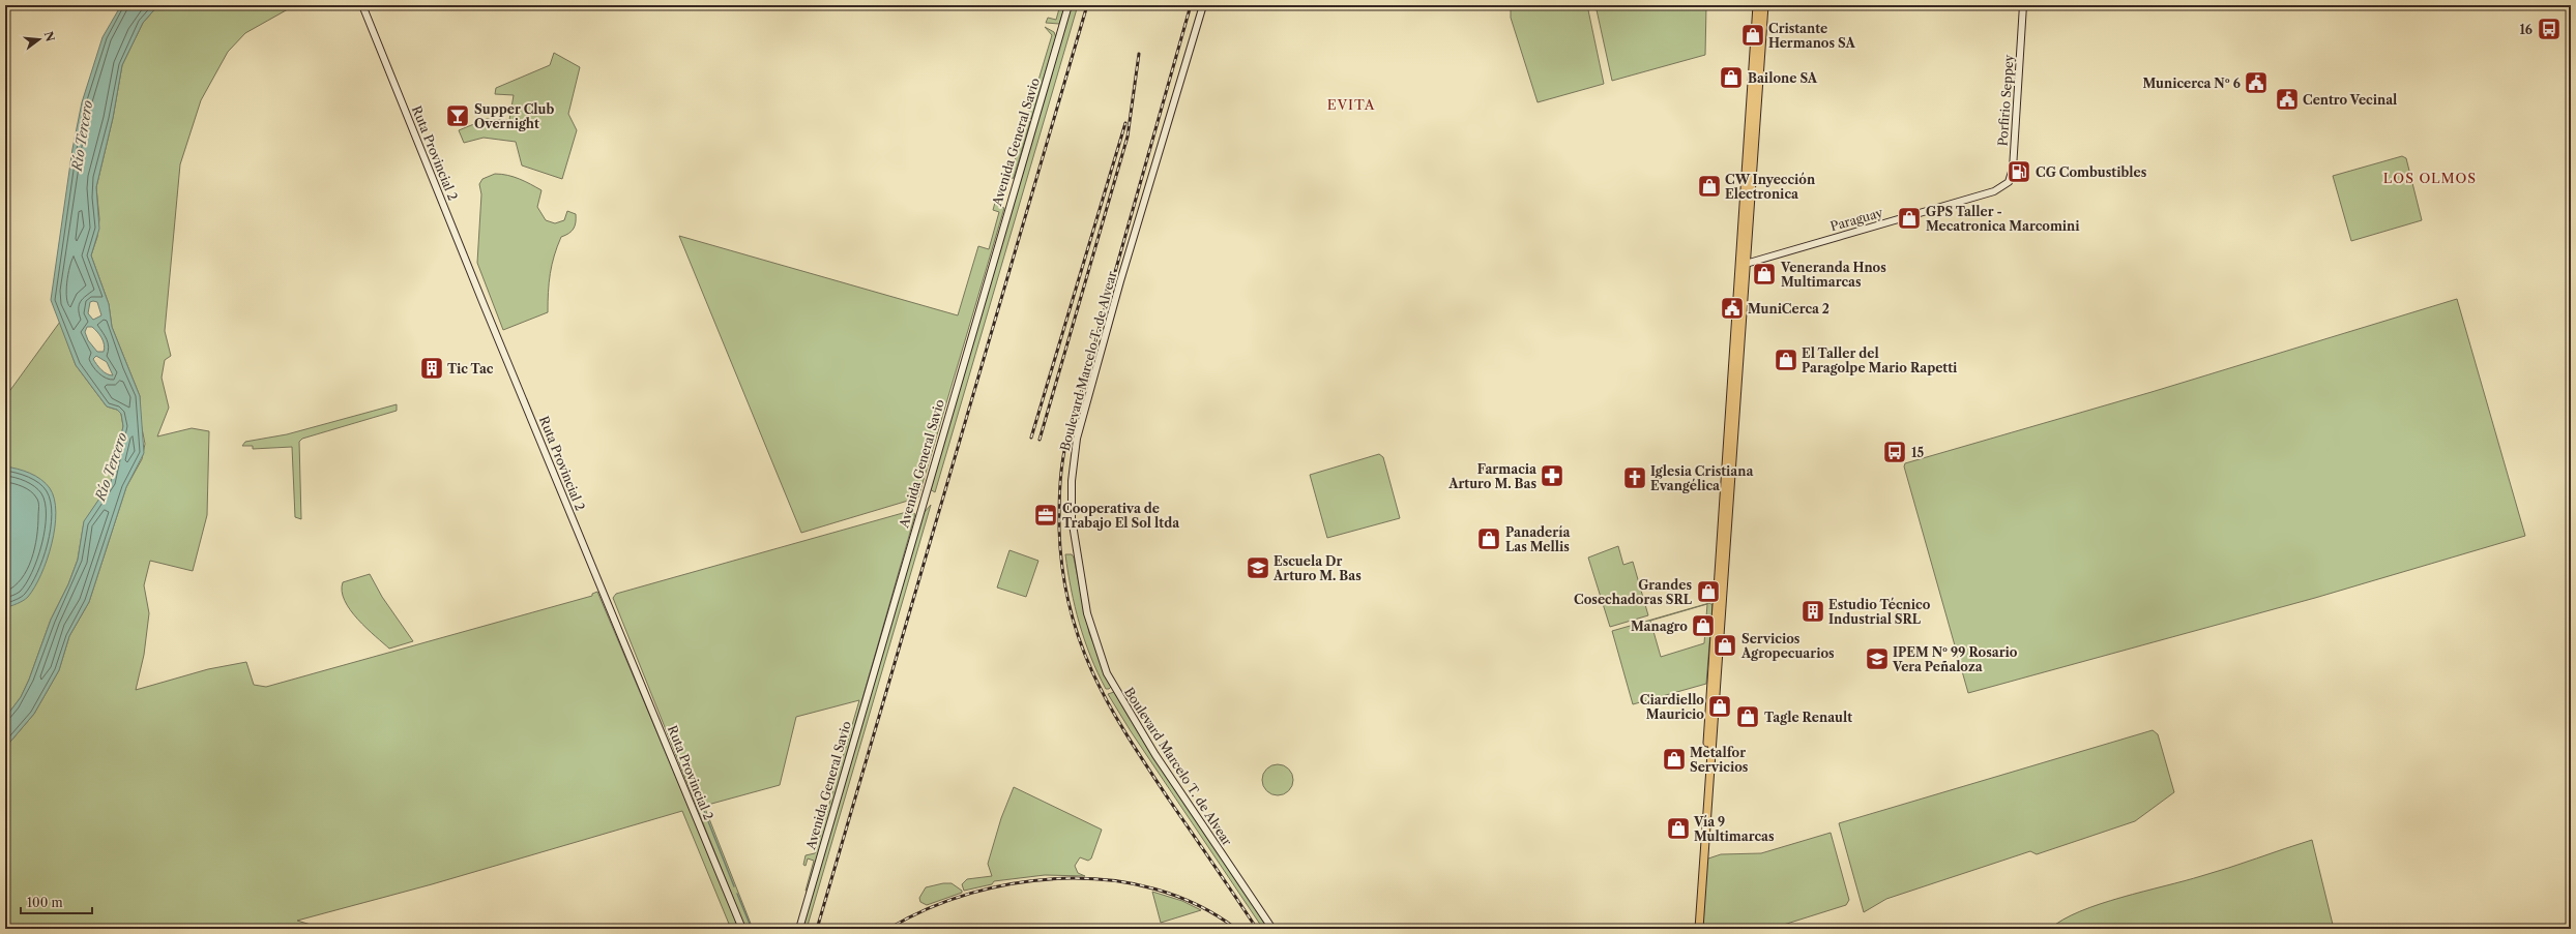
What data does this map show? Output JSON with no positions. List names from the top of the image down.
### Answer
{
  "streets": {
    "main road": [
      "Porfirio Seppey",
      "Avenida General Savio",
      "Ruta Provincial 2",
      "Paraguay",
      "Boulevard Marcelo T. de Alvear"
    ]
  },
  "crossings": [
    ["Porfirio Seppey", "Paraguay"]
  ],
  "districts": ["EVITA", "LOS OLMOS"],
  "water": ["Río Tercero"],
  "places": {
    "bus stop": ["16", "15"],
    "shop": [
      "Cristante Hermanos SA",
      "Bailone SA",
      "CW Inyección Electronica",
      "GPS Taller - Mecatronica Marcomini",
      "Veneranda Hnos Multimarcas",
      "El Taller del Paragolpe Mario Rapetti",
      "Panadería Las Mellis",
      "Grandes Cosechadoras SRL",
      "Managro",
      "Servicios Agropecuarios",
      "Ciardiello Mauricio",
      "Tagle Renault",
      "Metalfor Servicios",
      "Vía 9 Multimarcas"
    ],
    "public building": ["Municerca Nº 6", "Centro Vecinal", "MuniCerca 2"],
    "bar": ["Supper Club Overnight"],
    "fuel station": ["CG Combustibles"],
    "building": ["Tic Tac", "Estudio Técnico Industrial SRL"],
    "pharmacy": ["Farmacia Arturo M. Bas"],
    "church": ["Iglesia Cristiana Evangélica"],
    "office": ["Cooperativa de Trabajo El Sol ltda"],
    "school or university": ["Escuela Dr Arturo M. Bas", "IPEM Nº 99 Rosario Vera Peñaloza"]
  },
  "scale_bar": "100 m",
  "north": "right"
}
